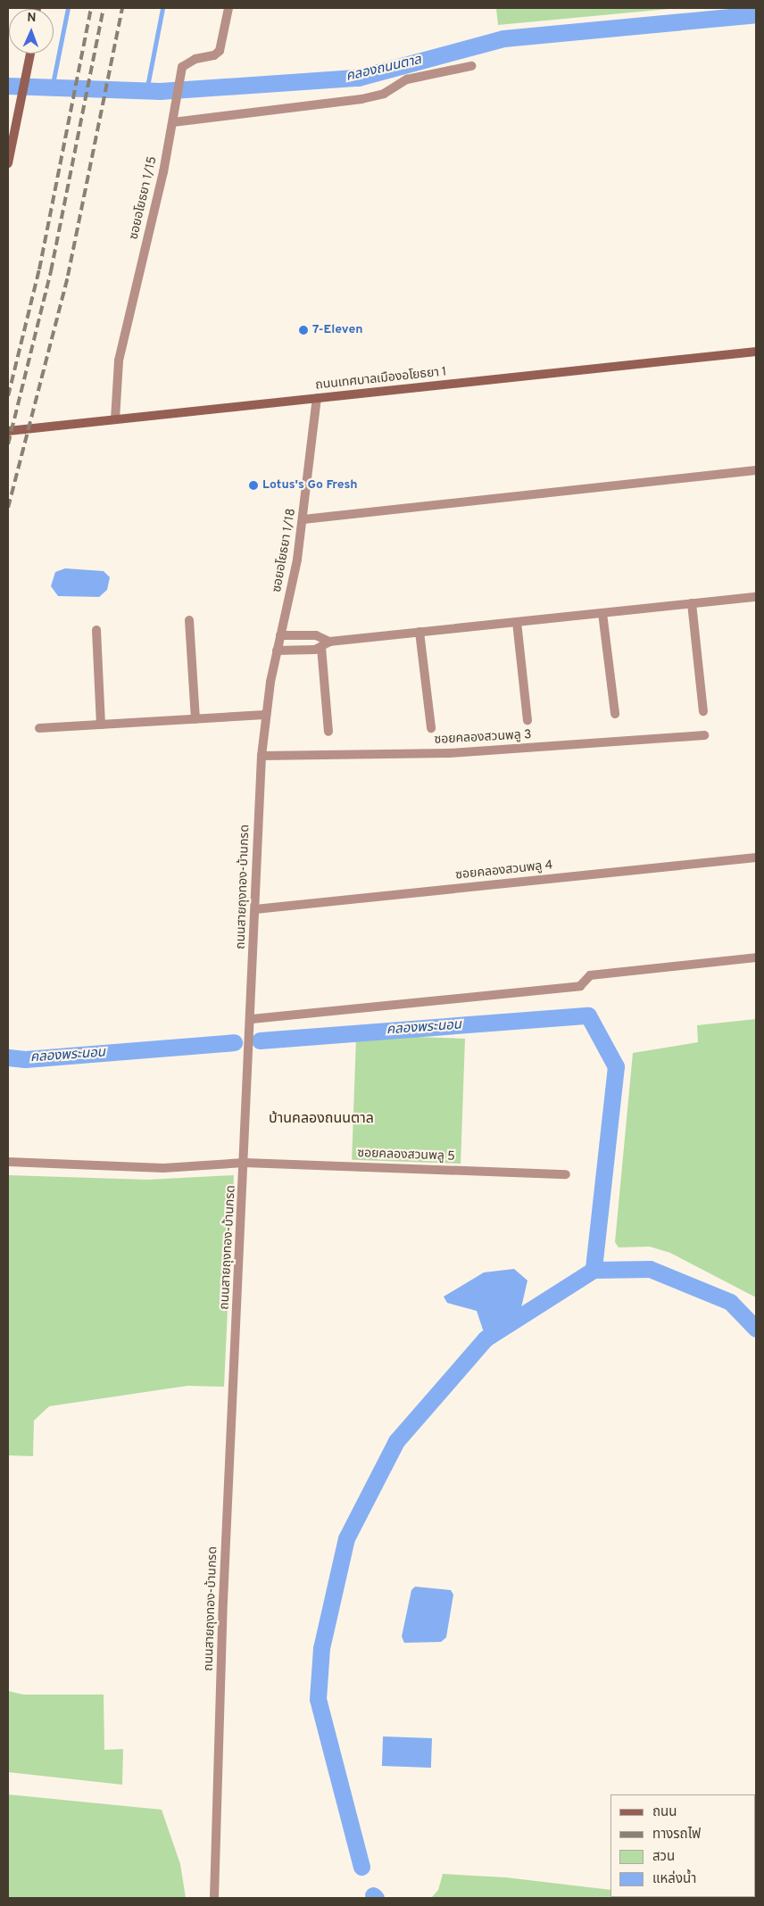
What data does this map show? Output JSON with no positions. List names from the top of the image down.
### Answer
{
  "streets": {
    "main road": ["ถนนเทศบาลเมืองอโยธยา 1"],
    "street": [
      "ซอยอโยธยา 1/15",
      "ซอยอโยธยา 1/18",
      "ซอยคลองสวนพลู 3",
      "ซอยคลองสวนพลู 4",
      "ถนนสายถุงทอง-บ้านกรด",
      "ซอยคลองสวนพลู 5"
    ]
  },
  "crossings": [
    ["ซอยอโยธยา 1/15", "ถนนเทศบาลเมืองอโยธยา 1"],
    ["ถนนเทศบาลเมืองอโยธยา 1", "ซอยอโยธยา 1/18"],
    ["ซอยอโยธยา 1/18", "ถนนสายถุงทอง-บ้านกรด"],
    ["ซอยคลองสวนพลู 3", "ถนนสายถุงทอง-บ้านกรด"],
    ["ซอยคลองสวนพลู 4", "ถนนสายถุงทอง-บ้านกรด"],
    ["ถนนสายถุงทอง-บ้านกรด", "ซอยคลองสวนพลู 5"]
  ],
  "districts": ["บ้านคลองถนนตาล"],
  "water": ["คลองถนนตาล", "คลองพระนอน"],
  "places": ["7-Eleven", "Lotus's Go Fresh"],
  "legend": [
    "ถนน",
    "ทางรถไฟ",
    "สวน",
    "แหล่งน้ำ"
  ],
  "north": "top"
}
